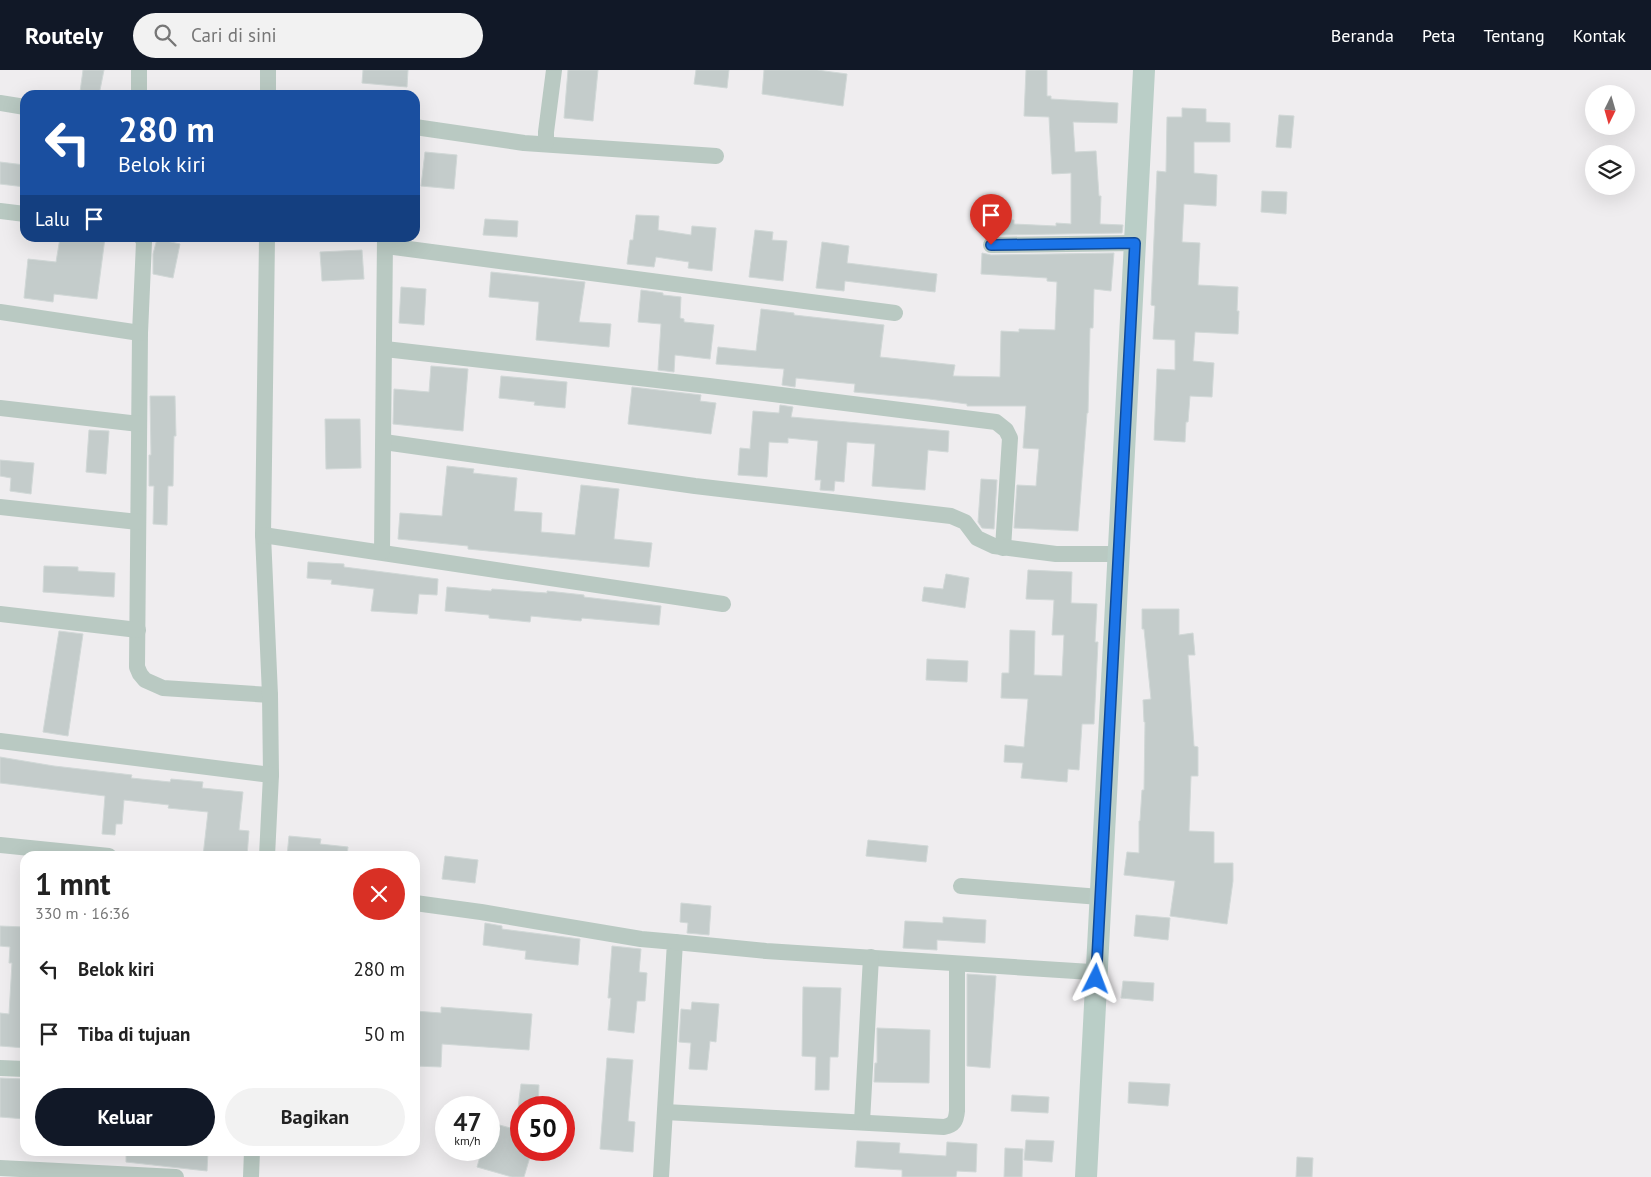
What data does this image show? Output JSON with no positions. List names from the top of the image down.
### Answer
{
  "north": "bottom",
  "page": {
    "header": "Routely",
    "search": "Cari di sini",
    "nav": [
      "Beranda",
      "Peta",
      "Tentang",
      "Kontak"
    ],
    "turn": ["280 m", "Belok kiri"],
    "then": "Lalu",
    "heading": ["1 mnt", "330 m · 16:36"],
    "list": [
      {
        "name": "Belok kiri",
        "value": "280 m"
      },
      {
        "name": "Tiba di tujuan",
        "value": "50 m"
      }
    ],
    "buttons": ["Keluar", "Bagikan"],
    "speed": "47 km/h",
    "limit": "50"
  }
}
